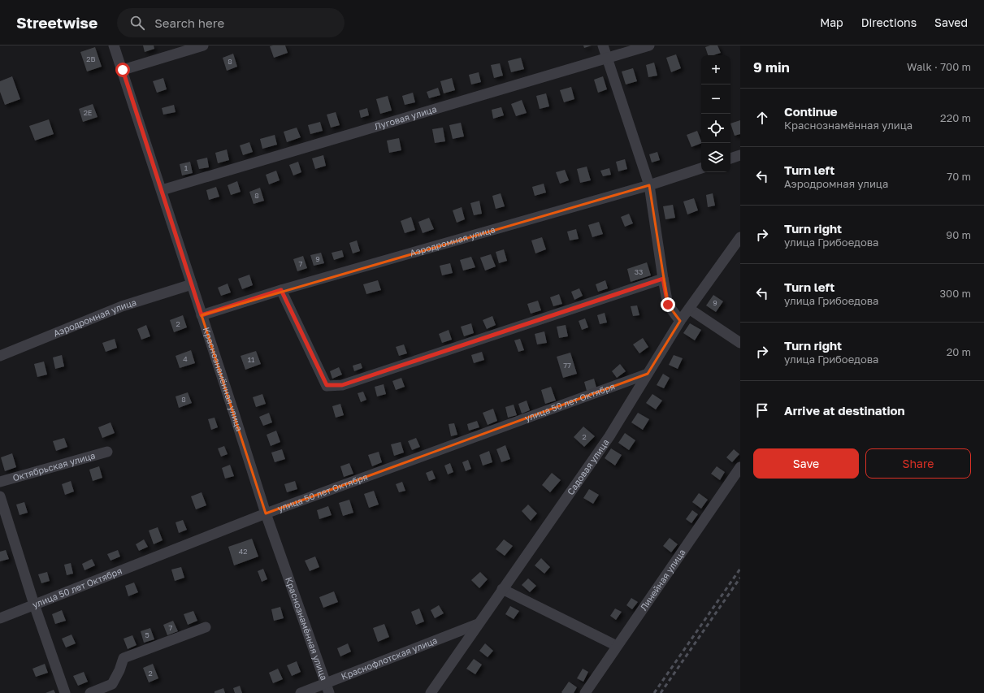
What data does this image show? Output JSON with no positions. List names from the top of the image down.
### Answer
{
  "streets": {
    "street": [
      "Луговая улица",
      "Аэродромная улица",
      "Краснознамённая улица",
      "улица 50 лет Октября",
      "Садовая улица",
      "Октябрьская улица",
      "Линейная улица",
      "Краснофлотская улица"
    ]
  },
  "crossings": [
    ["Луговая улица", "Краснознамённая улица"],
    ["Аэродромная улица", "Краснознамённая улица"],
    ["Краснознамённая улица", "улица 50 лет Октября"],
    ["Краснознамённая улица", "Краснофлотская улица"],
    ["улица 50 лет Октября", "Садовая улица"],
    ["Садовая улица", "Краснофлотская улица"]
  ],
  "house_numbers": [
    "2В",
    "8",
    "2Е",
    "1",
    "8",
    "9",
    "7",
    "33",
    "9",
    "2",
    "4",
    "11",
    "77",
    "8",
    "2",
    "42",
    "7",
    "5",
    "2"
  ],
  "page": {
    "header": "Streetwise",
    "search": "Search here",
    "nav": ["Map", "Directions", "Saved"],
    "heading": ["9 min", "Walk · 700 m"],
    "map_buttons": ["+", "−"],
    "list": [
      ["Continue", "Краснознамённая улица", "220 m"],
      ["Turn left", "Аэродромная улица", "70 m"],
      ["Turn right", "улица Грибоедова", "90 m"],
      ["Turn left", "улица Грибоедова", "300 m"],
      ["Turn right", "улица Грибоедова", "20 m"],
      "Arrive at destination"
    ],
    "buttons": ["Save", "Share"]
  }
}
